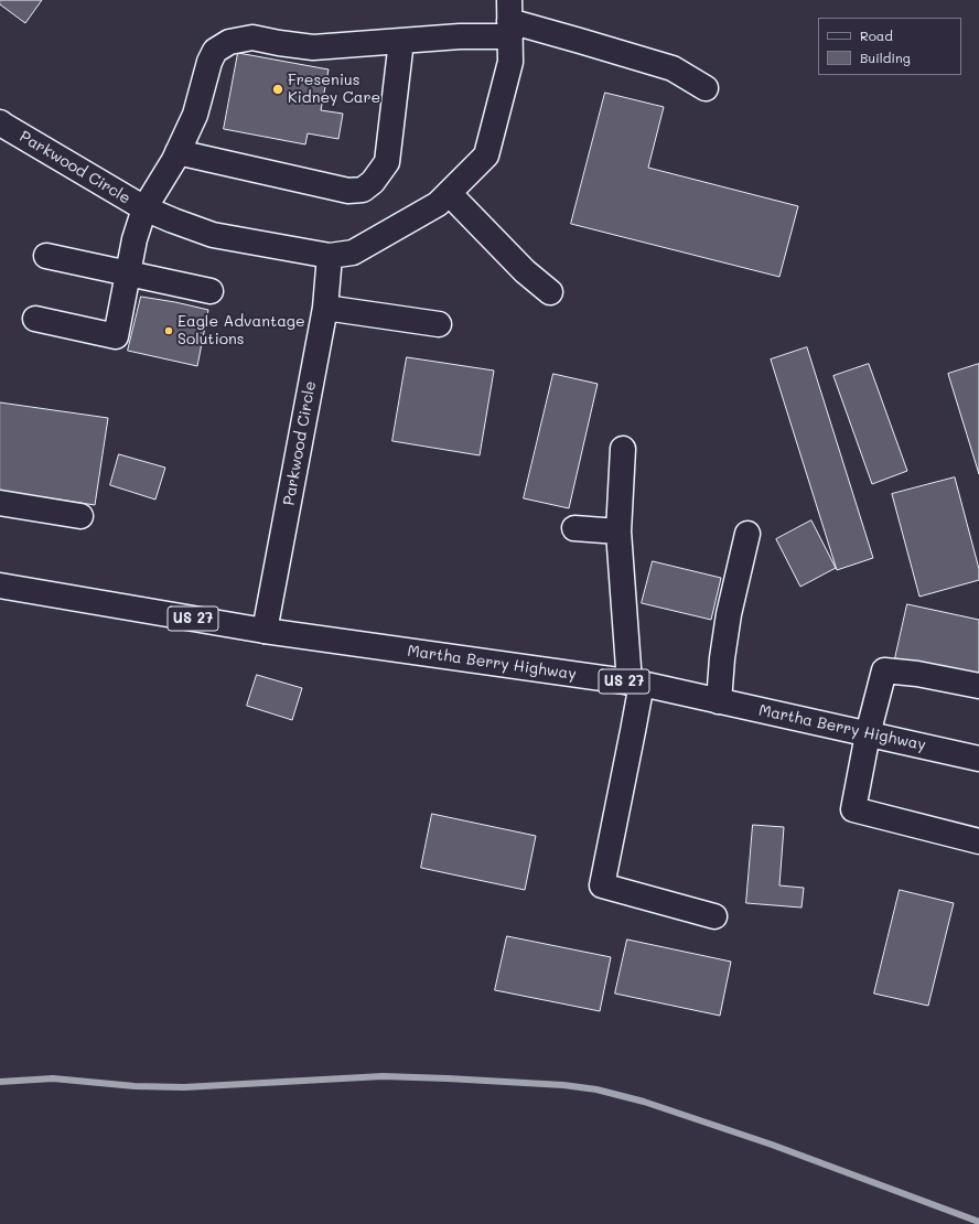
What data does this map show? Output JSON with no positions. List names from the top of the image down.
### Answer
{
  "streets": {
    "street": ["Parkwood Circle", "US 27", "Martha Berry Highway"]
  },
  "crossings": [
    ["Parkwood Circle", "Martha Berry Highway"]
  ],
  "places": ["Fresenius Kidney Care", "Eagle Advantage Solutions"],
  "legend": ["Road", "Building"]
}
